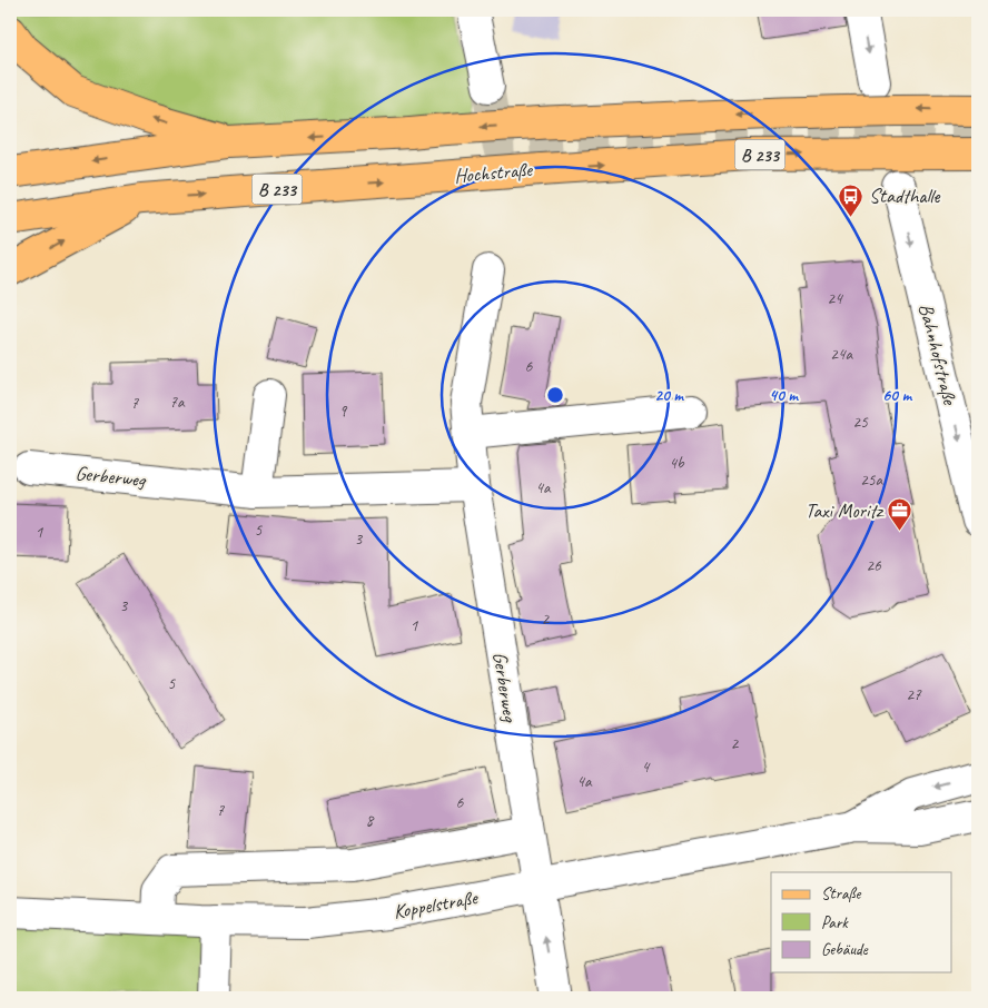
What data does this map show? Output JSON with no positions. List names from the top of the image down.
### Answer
{
  "streets": {
    "main road": ["B 233", "Hochstraße"],
    "street": ["Bahnhofstraße", "Gerberweg", "Koppelstraße"]
  },
  "crossings": [
    ["Gerberweg", "Koppelstraße"]
  ],
  "one_way": ["Bahnhofstraße"],
  "places": {
    "bus stop": ["Stadthalle"],
    "office": ["Taxi Moritz"]
  },
  "house_numbers": [
    "24",
    "24a",
    "6",
    "7a",
    "7",
    "9",
    "25",
    "4b",
    "25a",
    "4a",
    "5",
    "1",
    "3",
    "26",
    "3",
    "2",
    "1",
    "5",
    "27",
    "2",
    "4",
    "4a",
    "6",
    "7",
    "8"
  ],
  "legend": ["Straße", "Park", "Gebäude"],
  "rings": ["20 m", "40 m", "60 m"]
}
